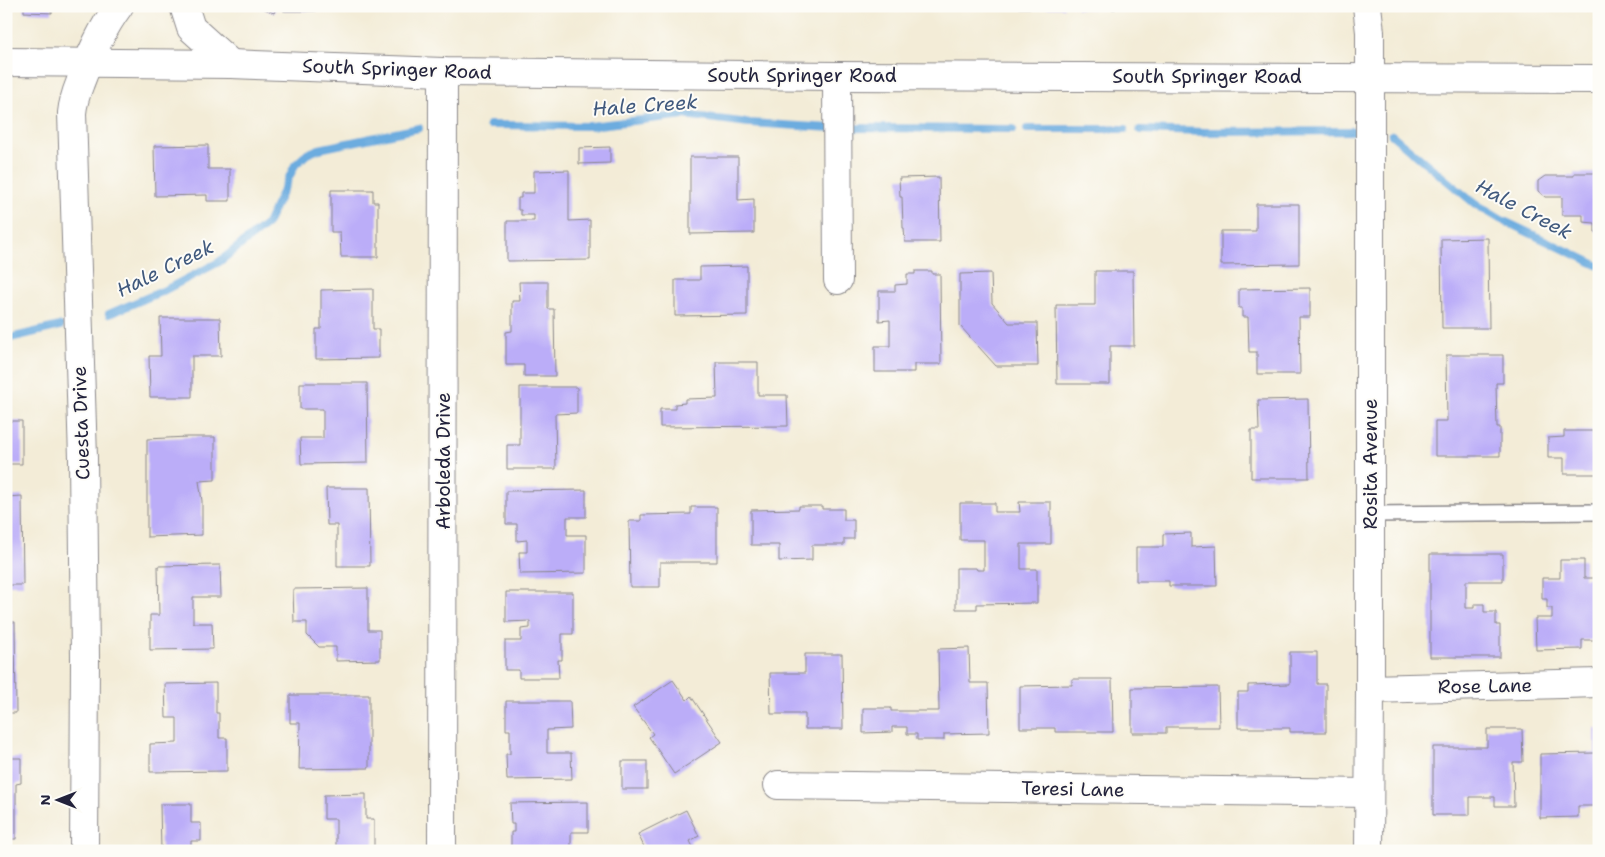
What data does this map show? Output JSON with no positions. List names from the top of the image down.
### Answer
{
  "streets": {
    "street": [
      "South Springer Road",
      "Cuesta Drive",
      "Arboleda Drive",
      "Rosita Avenue",
      "Rose Lane",
      "Teresi Lane"
    ]
  },
  "crossings": [
    ["South Springer Road", "Cuesta Drive"],
    ["South Springer Road", "Arboleda Drive"],
    ["South Springer Road", "Rosita Avenue"],
    ["Rosita Avenue", "Rose Lane"],
    ["Rosita Avenue", "Teresi Lane"]
  ],
  "water": ["Hale Creek"],
  "north": "left"
}
